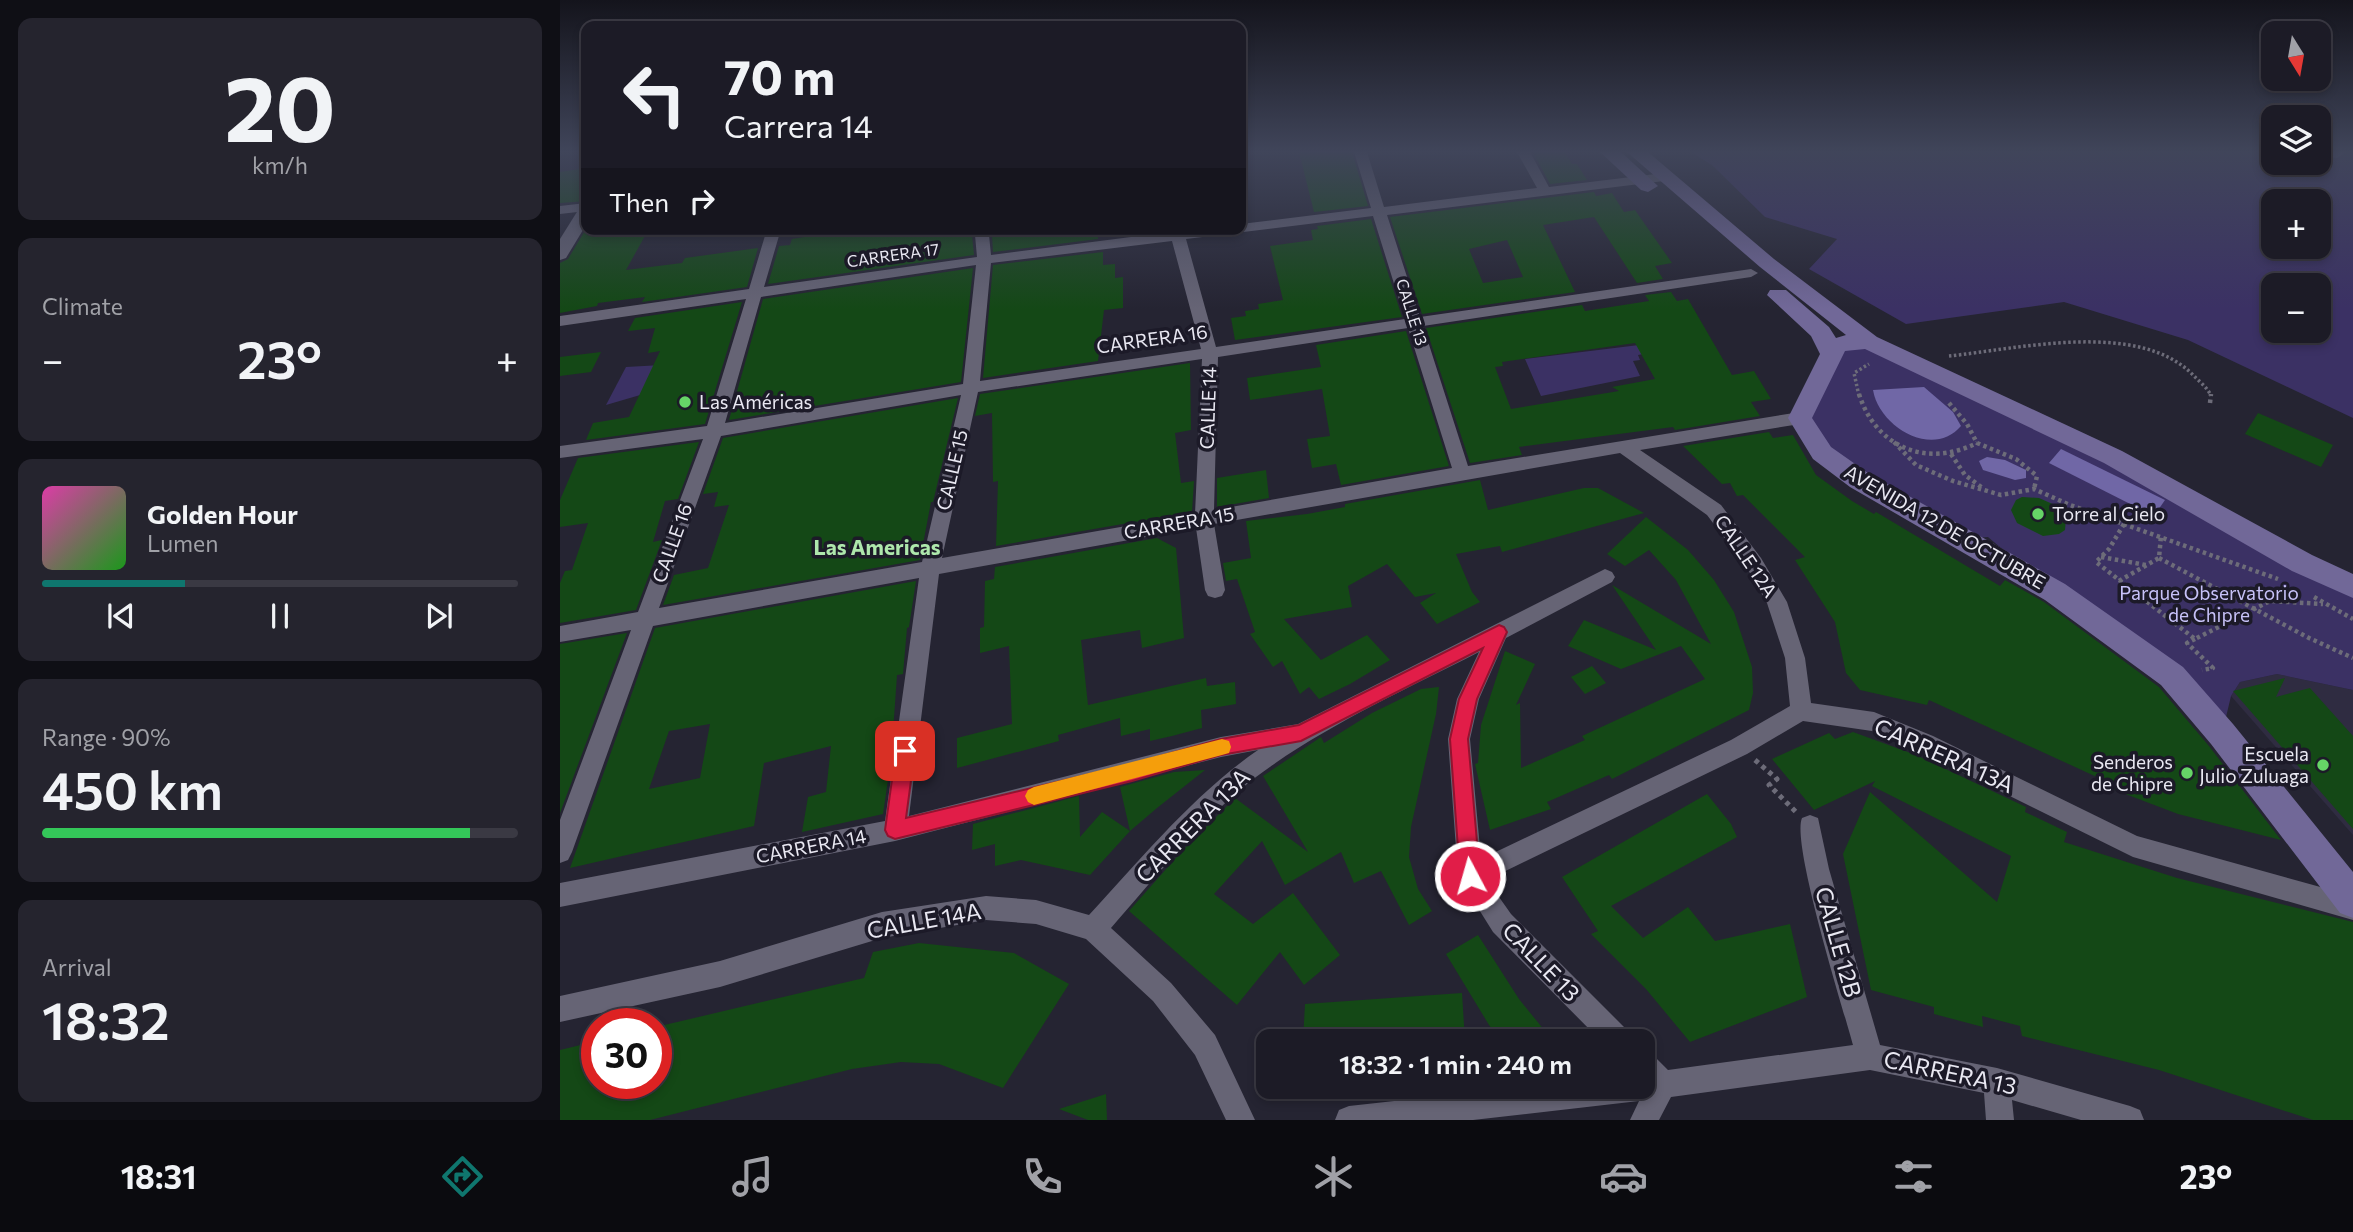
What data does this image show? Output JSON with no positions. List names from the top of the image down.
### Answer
{
  "streets": {
    "main road": ["AVENIDA 12 DE OCTUBRE"],
    "street": [
      "CARRERA 17",
      "CALLE 13",
      "CARRERA 16",
      "CALLE 14",
      "CALLE 15",
      "CARRERA 15",
      "CALLE 16",
      "CALLE 12A",
      "CARRERA 13A",
      "CARRERA 14",
      "CALLE 14A",
      "CALLE 12B",
      "CARRERA 13"
    ]
  },
  "crossings": [
    ["CARRERA 17", "CALLE 15"],
    ["CARRERA 17", "CALLE 16"],
    ["CALLE 13", "CARRERA 16"],
    ["CALLE 13", "CARRERA 15"],
    ["CALLE 13", "CARRERA 14"],
    ["CARRERA 16", "CALLE 14"],
    ["CARRERA 16", "CALLE 15"],
    ["CARRERA 16", "CALLE 16"],
    ["CALLE 14", "CARRERA 15"],
    ["CALLE 15", "CARRERA 15"],
    ["CALLE 15", "CARRERA 14"],
    ["CARRERA 15", "AVENIDA 12 DE OCTUBRE"],
    ["CARRERA 15", "CALLE 16"],
    ["CARRERA 15", "CALLE 12A"],
    ["CALLE 12A", "CARRERA 13A"],
    ["CARRERA 13A", "CARRERA 14"],
    ["CARRERA 13A", "CALLE 14A"],
    ["CALLE 12B", "CARRERA 13"]
  ],
  "districts": ["Las Americas"],
  "parks": ["Parque Observatorio de Chipre"],
  "places": [
    "Las Américas",
    "Torre al Cielo",
    "Escuela Julio Zuluaga",
    "Senderos de Chipre"
  ],
  "north": "bottom",
  "page": {
    "tile": [
      ["20", "km/h"],
      "Climate",
      ["Range · 90%", "450 km"],
      ["Arrival", "18:32"]
    ],
    "map_buttons": ["+", "−"],
    "turn": ["70 m", "Carrera 14"],
    "then": "Then",
    "heat": ["−", "23°", "+"],
    "song": ["Golden Hour", "Lumen"],
    "limit": "30",
    "trip": "18:32 · 1 min · 240 m",
    "tabs": ["18:31", "23°"]
  }
}
